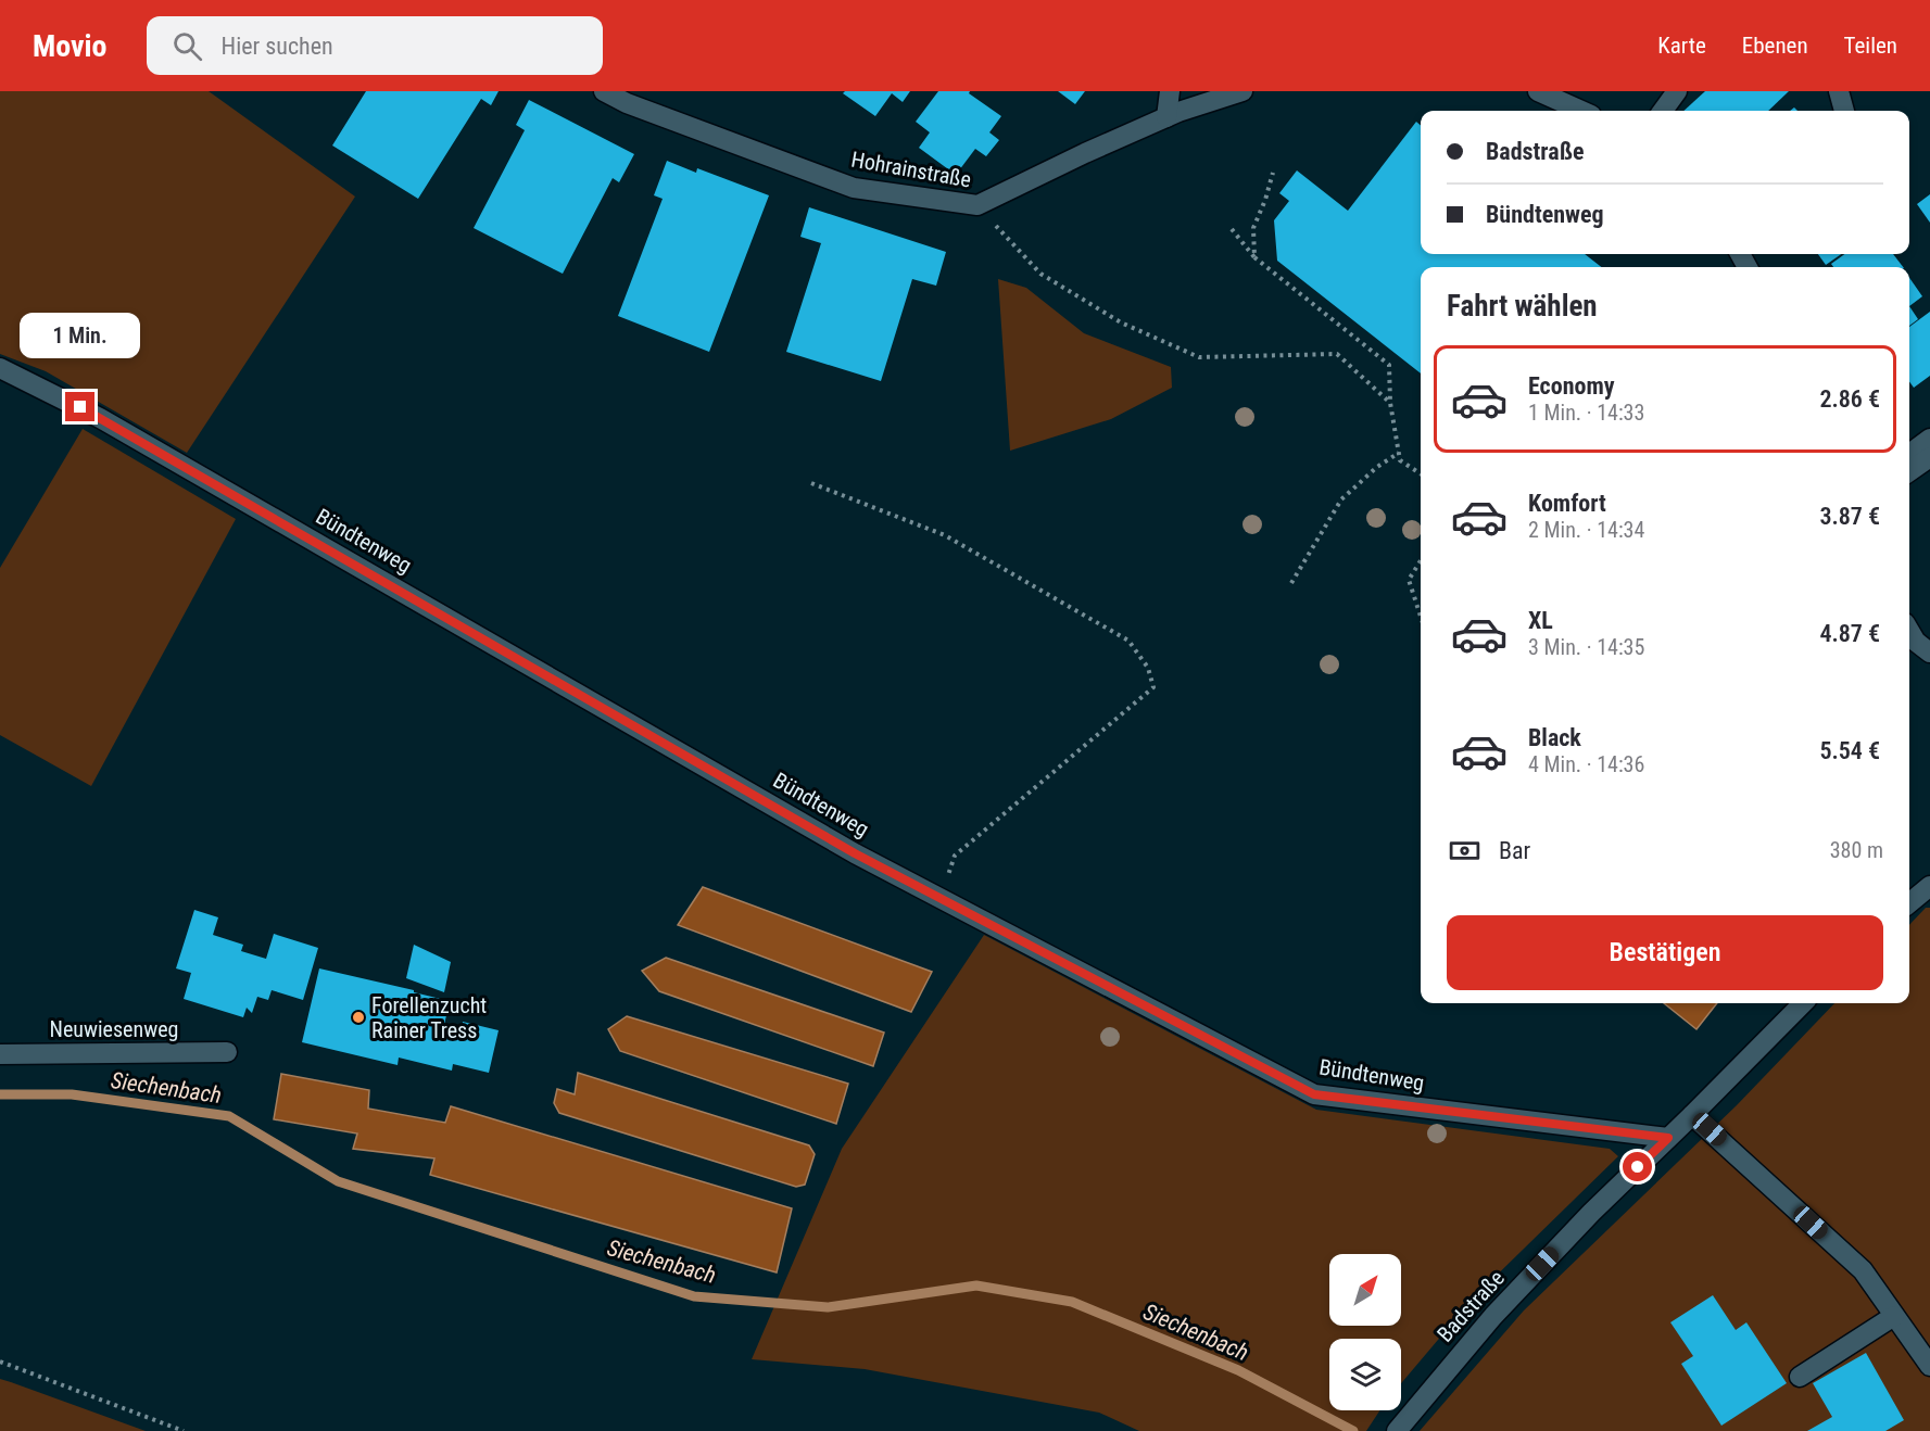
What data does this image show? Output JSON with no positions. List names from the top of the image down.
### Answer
{
  "streets": {
    "street": [
      "Hohrainstraße",
      "Bündtenweg",
      "Neuwiesenweg",
      "Badstraße"
    ]
  },
  "crossings": [
    ["Bündtenweg", "Badstraße"]
  ],
  "water": ["Siechenbach"],
  "places": ["Forellenzucht Rainer Tress"],
  "north": "top right",
  "page": {
    "header": "Movio",
    "search": "Hier suchen",
    "nav": ["Karte", "Ebenen", "Teilen"],
    "banner": ["Badstraße", "Bündtenweg"],
    "heading": "Fahrt wählen",
    "bubble": "1 Min.",
    "list": [
      {
        "name": "Economy",
        "note": "1 Min. · 14:33",
        "value": "2.86 €"
      },
      {
        "name": "Komfort",
        "note": "2 Min. · 14:34",
        "value": "3.87 €"
      },
      {
        "name": "XL",
        "note": "3 Min. · 14:35",
        "value": "4.87 €"
      },
      {
        "name": "Black",
        "note": "4 Min. · 14:36",
        "value": "5.54 €"
      }
    ],
    "pay": ["Bar", "380 m"],
    "buttons": "Bestätigen"
  }
}
